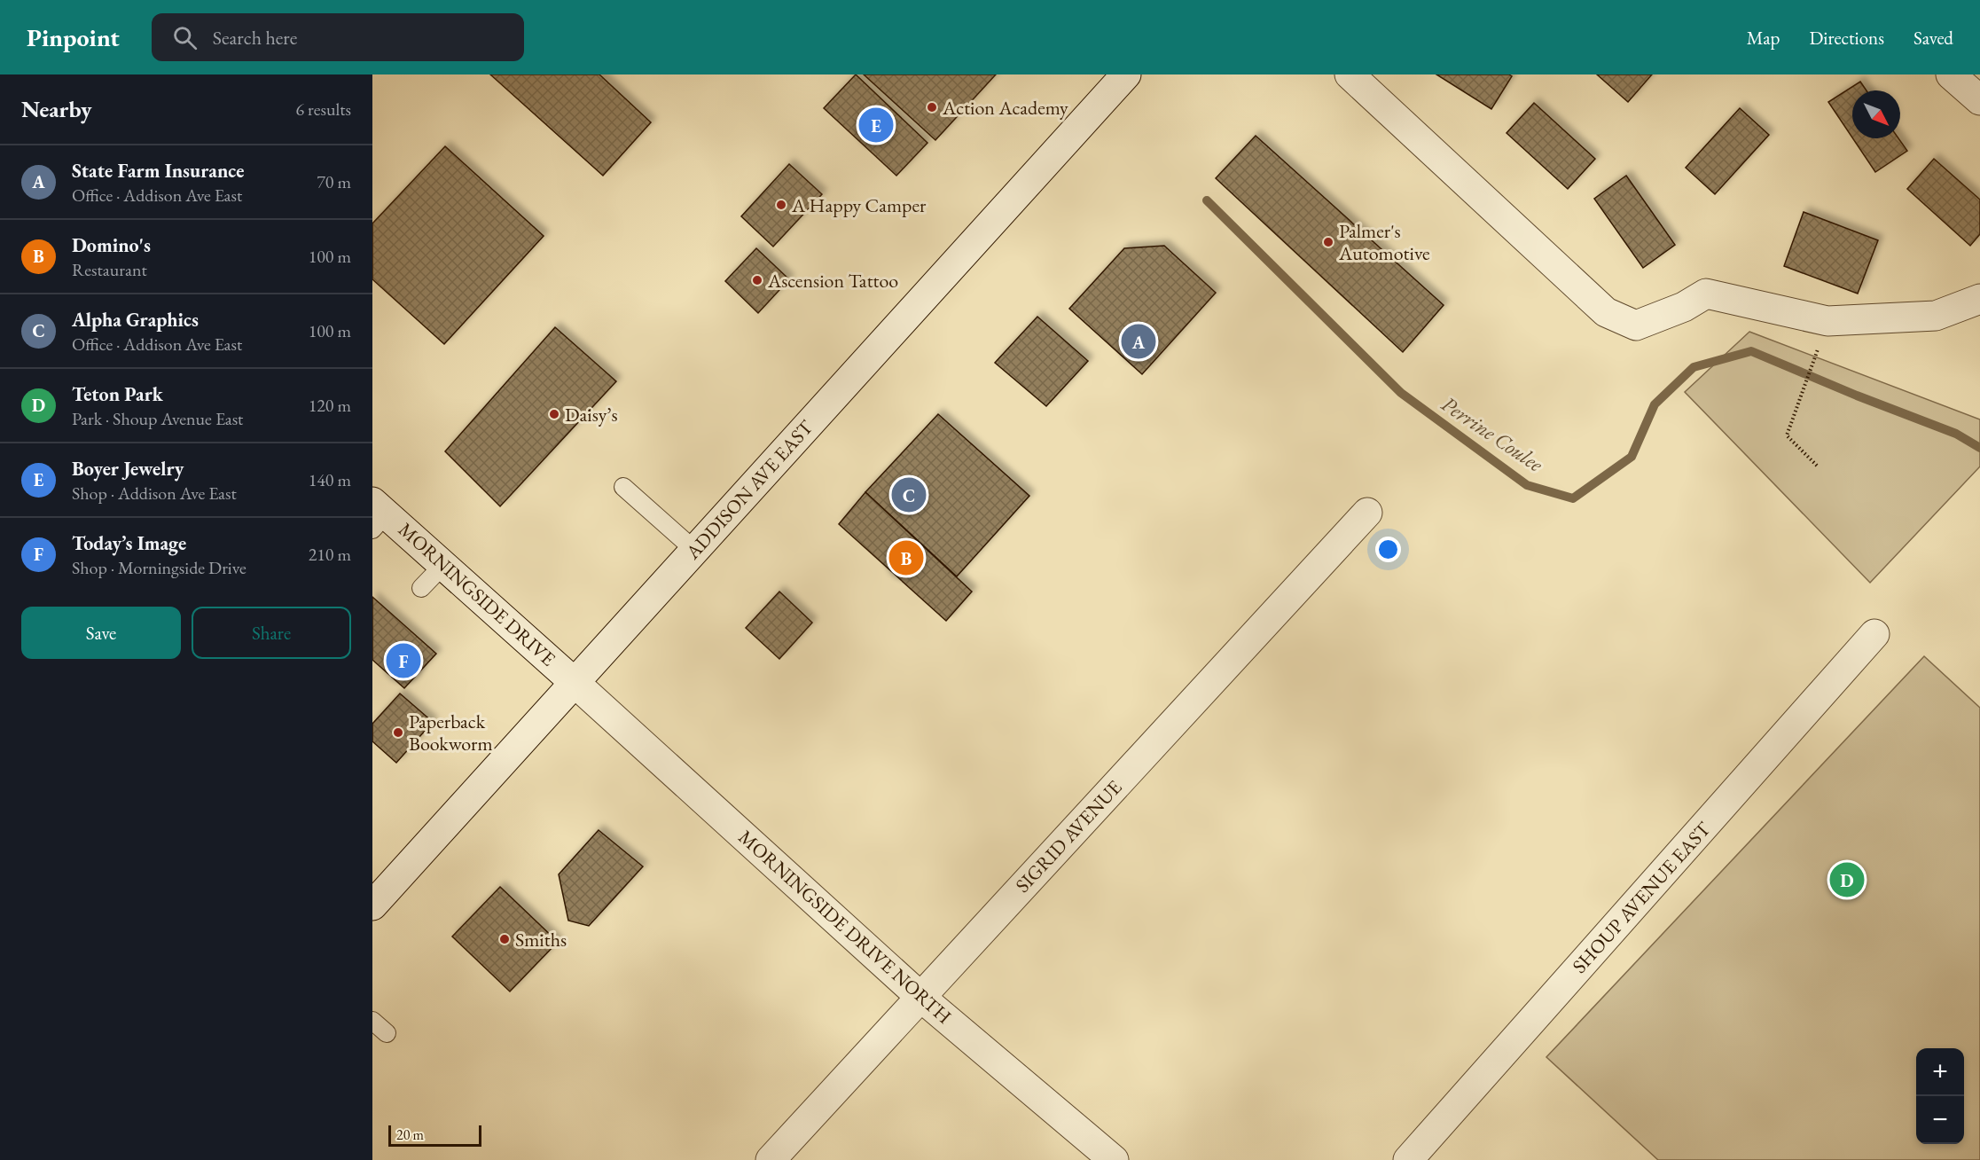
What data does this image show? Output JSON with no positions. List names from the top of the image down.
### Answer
{
  "streets": {
    "street": [
      "ADDISON AVE EAST",
      "MORNINGSIDE DRIVE",
      "SIGRID AVENUE",
      "SHOUP AVENUE EAST",
      "MORNINGSIDE DRIVE NORTH"
    ]
  },
  "crossings": [
    ["ADDISON AVE EAST", "MORNINGSIDE DRIVE"],
    ["ADDISON AVE EAST", "MORNINGSIDE DRIVE NORTH"],
    ["MORNINGSIDE DRIVE", "MORNINGSIDE DRIVE NORTH"],
    ["SIGRID AVENUE", "MORNINGSIDE DRIVE NORTH"]
  ],
  "water": ["Perrine Coulee"],
  "places": [
    "Action Academy",
    "A Happy Camper",
    "Palmer's Automotive",
    "Ascension Tattoo",
    "Daisy’s",
    "Paperback Bookworm",
    "Smiths"
  ],
  "scale_bar": "20 m",
  "north": "bottom right",
  "page": {
    "header": "Pinpoint",
    "search": "Search here",
    "nav": ["Map", "Directions", "Saved"],
    "heading": ["Nearby", "6 results"],
    "pins": [
      "E",
      "A",
      "C",
      "B",
      "F",
      "D"
    ],
    "list": [
      {
        "mark": "A",
        "name": "State Farm Insurance",
        "note": "Office · Addison Ave East",
        "value": "70 m"
      },
      {
        "mark": "B",
        "name": "Domino's",
        "note": "Restaurant",
        "value": "100 m"
      },
      {
        "mark": "C",
        "name": "Alpha Graphics",
        "note": "Office · Addison Ave East",
        "value": "100 m"
      },
      {
        "mark": "D",
        "name": "Teton Park",
        "note": "Park · Shoup Avenue East",
        "value": "120 m"
      },
      {
        "mark": "E",
        "name": "Boyer Jewelry",
        "note": "Shop · Addison Ave East",
        "value": "140 m"
      },
      {
        "mark": "F",
        "name": "Today’s Image",
        "note": "Shop · Morningside Drive",
        "value": "210 m"
      }
    ],
    "buttons": ["Save", "Share"],
    "map_buttons": ["+", "−"],
    "scale": "20 m"
  }
}
